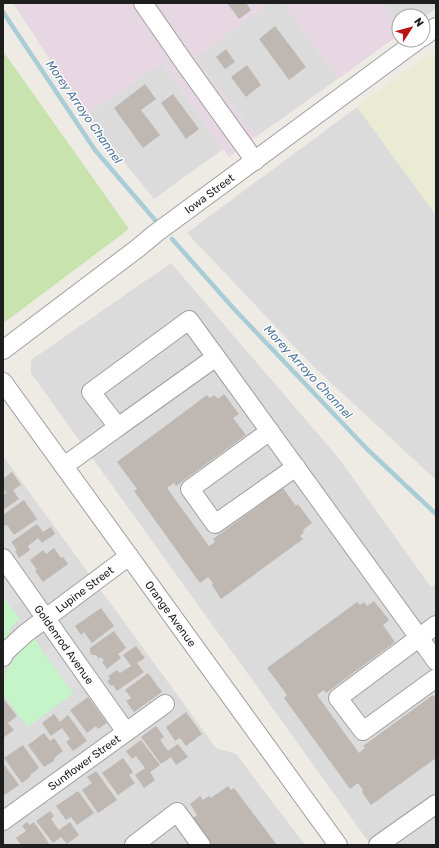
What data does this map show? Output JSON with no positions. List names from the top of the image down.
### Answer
{
  "streets": {
    "street": [
      "Iowa Street",
      "Lupine Street",
      "Orange Avenue",
      "Goldenrod Avenue",
      "Sunflower Street"
    ]
  },
  "crossings": [
    ["Lupine Street", "Orange Avenue"],
    ["Lupine Street", "Goldenrod Avenue"],
    ["Goldenrod Avenue", "Sunflower Street"]
  ],
  "water": ["Morey Arroyo Channel"],
  "north": "top right"
}
